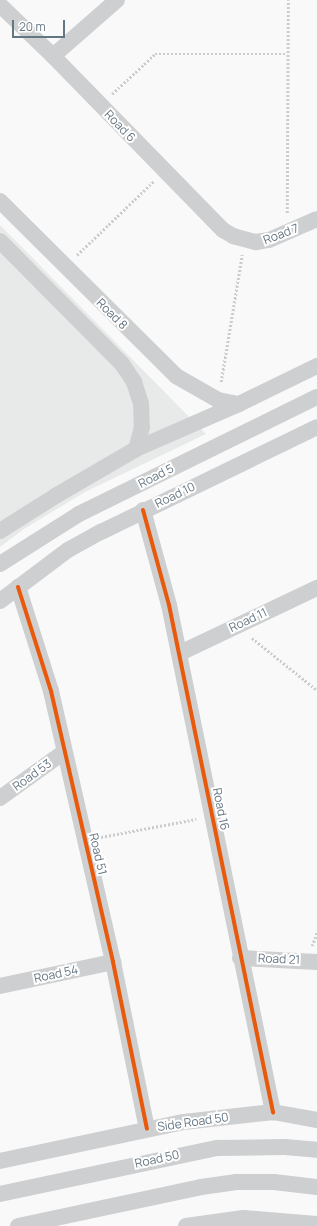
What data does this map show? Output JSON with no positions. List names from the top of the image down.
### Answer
{
  "streets": {
    "street": [
      "Road 6",
      "Road 7",
      "Road 8",
      "Road 5",
      "Road 10",
      "Road 11",
      "Road 53",
      "Road 16",
      "Road 51",
      "Road 21",
      "Road 54",
      "Side Road 50",
      "Road 50"
    ]
  },
  "crossings": [
    ["Road 6", "Road 7"],
    ["Road 10", "Road 16"],
    ["Road 10", "Road 51"],
    ["Road 11", "Road 16"],
    ["Road 53", "Road 51"],
    ["Road 16", "Road 21"],
    ["Road 16", "Side Road 50"],
    ["Road 51", "Road 54"],
    ["Road 51", "Side Road 50"]
  ],
  "scale_bar": "20 m"
}
